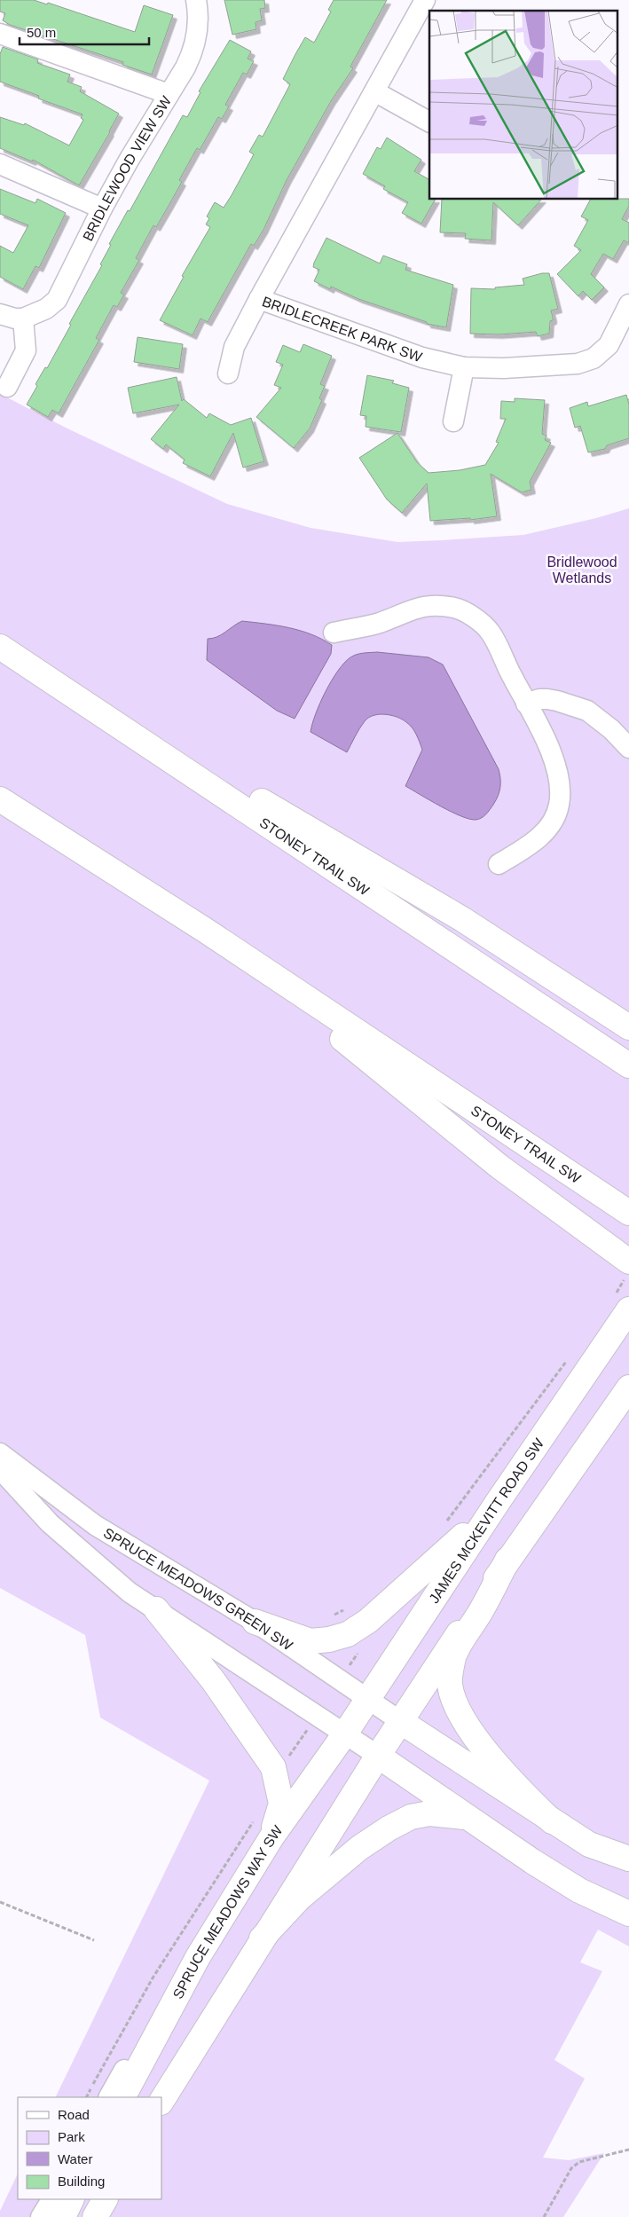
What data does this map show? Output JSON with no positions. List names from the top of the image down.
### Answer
{
  "streets": {
    "main road": ["STONEY TRAIL SW", "JAMES MCKEVITT ROAD SW", "SPRUCE MEADOWS WAY SW"],
    "street": ["BRIDLEWOOD VIEW SW", "BRIDLECREEK PARK SW", "SPRUCE MEADOWS GREEN SW"]
  },
  "crossings": [
    ["JAMES MCKEVITT ROAD SW", "SPRUCE MEADOWS GREEN SW"],
    ["JAMES MCKEVITT ROAD SW", "SPRUCE MEADOWS WAY SW"]
  ],
  "parks": ["Bridlewood Wetlands"],
  "legend": [
    "Road",
    "Park",
    "Water",
    "Building"
  ],
  "scale_bar": "50 m"
}
